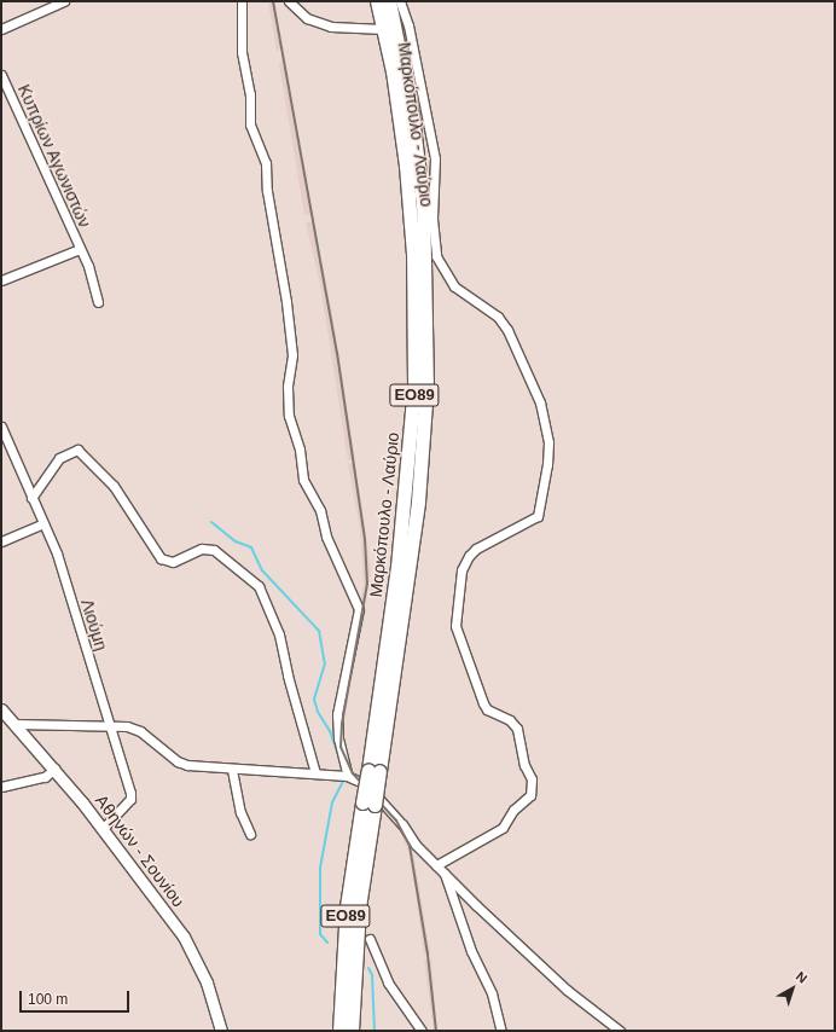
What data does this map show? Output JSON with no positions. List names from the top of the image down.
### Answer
{
  "streets": {
    "highway": ["Μαρκόπουλο - Λαύριο", "ΕΟ89"],
    "main road": ["Αθηνών - Σουνίου"],
    "street": ["Κυπρίων Αγωνιστών", "Λιούμη"]
  },
  "crossings": [
    ["Λιούμη", "Αθηνών - Σουνίου"]
  ],
  "scale_bar": "100 m",
  "north": "top right"
}
